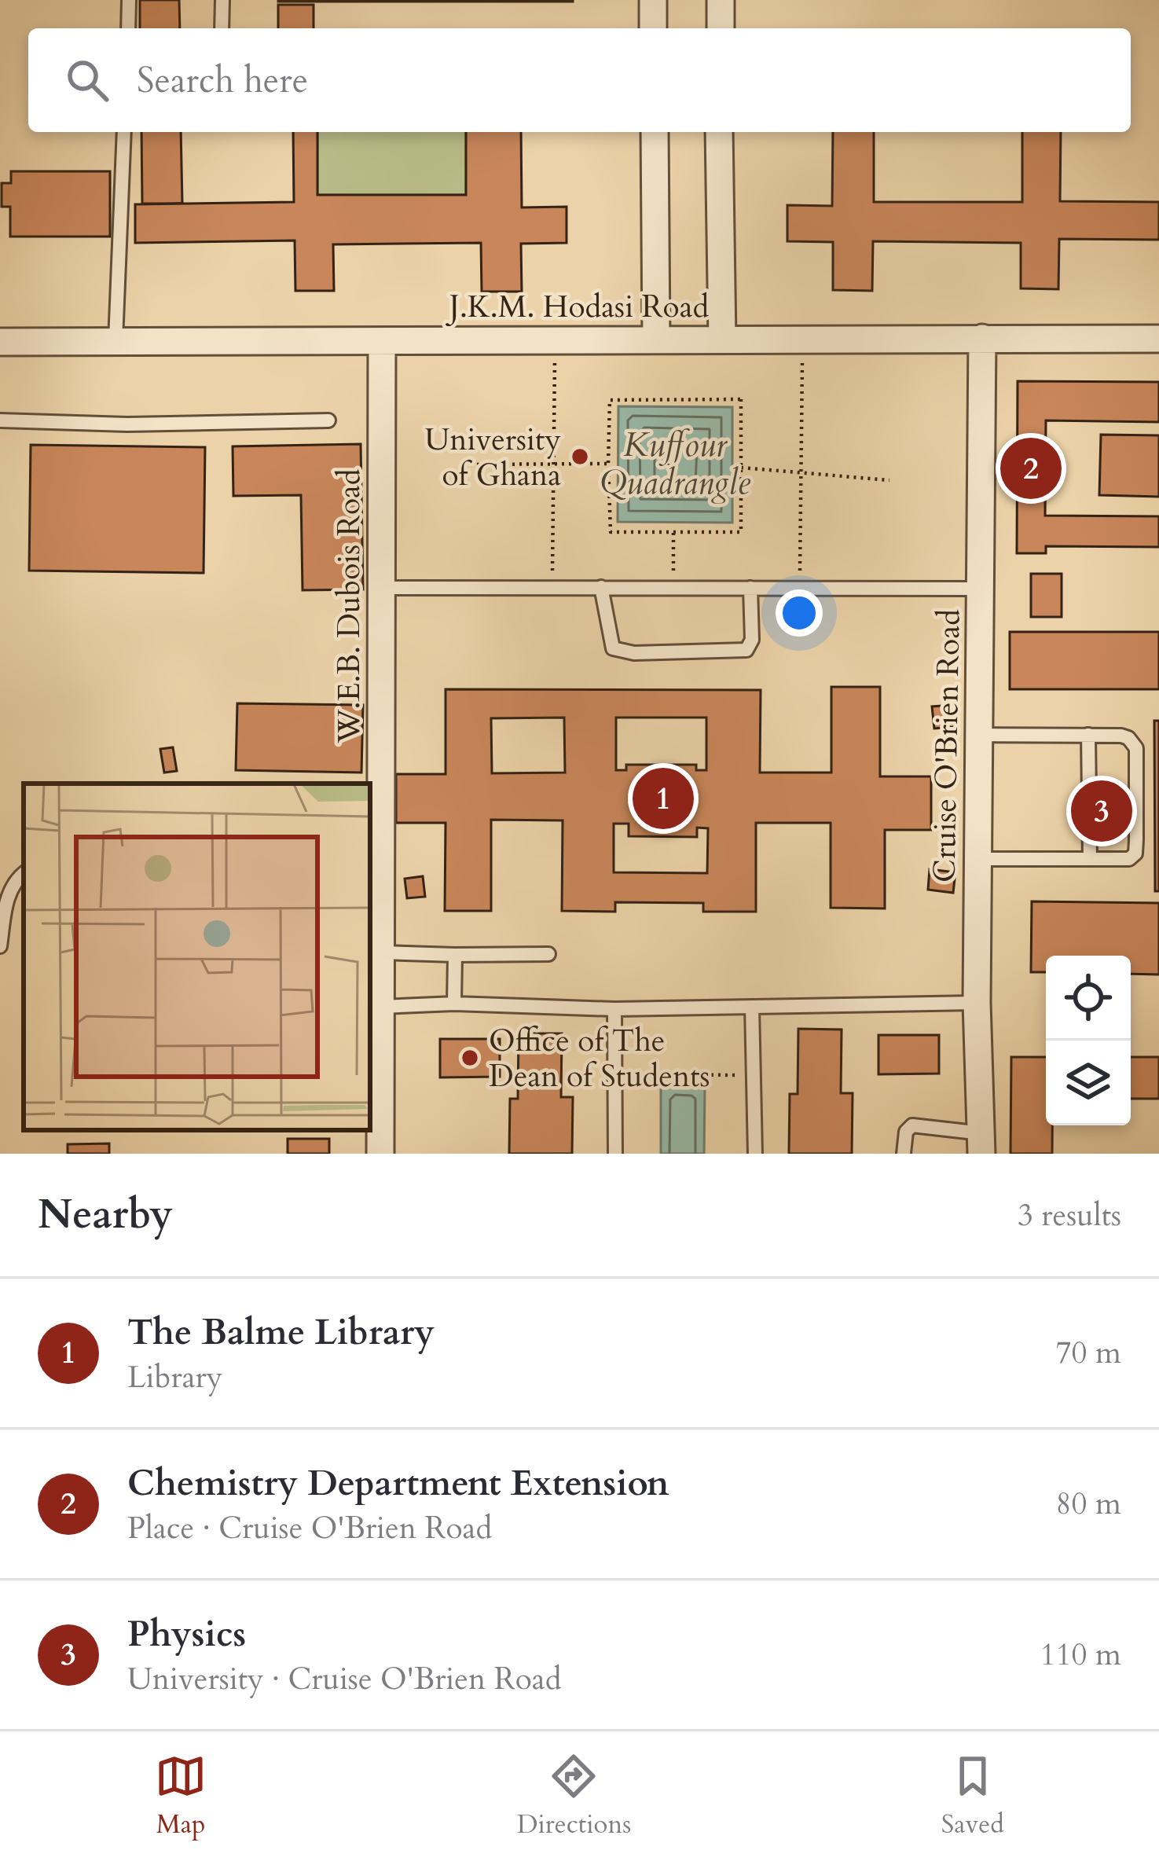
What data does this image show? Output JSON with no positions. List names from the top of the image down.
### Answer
{
  "streets": {
    "street": ["J.K.M. Hodasi Road", "W.E.B. Dubois Road", "Cruise O'Brien Road"]
  },
  "crossings": [
    ["J.K.M. Hodasi Road", "W.E.B. Dubois Road"],
    ["J.K.M. Hodasi Road", "Cruise O'Brien Road"]
  ],
  "water": ["Kuffour Quadrangle"],
  "places": ["University of Ghana", "Office of The Dean of Students"],
  "page": {
    "search": "Search here",
    "pins": ["2", "1", "3"],
    "heading": ["Nearby", "3 results"],
    "list": [
      {
        "mark": "1",
        "name": "The Balme Library",
        "note": "Library",
        "value": "70 m"
      },
      {
        "mark": "2",
        "name": "Chemistry Department Extension",
        "note": "Place · Cruise O'Brien Road",
        "value": "80 m"
      },
      {
        "mark": "3",
        "name": "Physics",
        "note": "University · Cruise O'Brien Road",
        "value": "110 m"
      }
    ],
    "nav": ["Map", "Directions", "Saved"]
  }
}
